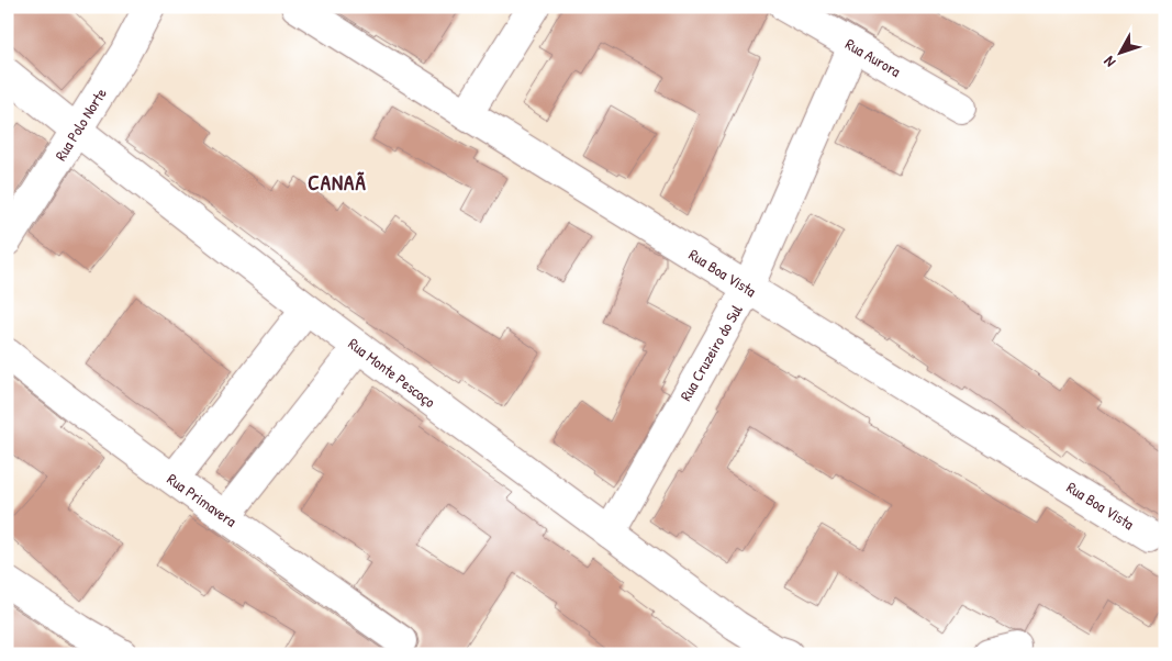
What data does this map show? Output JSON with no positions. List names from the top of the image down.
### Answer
{
  "streets": {
    "street": [
      "Rua Aurora",
      "Rua Polo Norte",
      "Rua Boa Vista",
      "Rua Cruzeiro do Sul",
      "Rua Monte Pescoço",
      "Rua Primavera"
    ]
  },
  "crossings": [
    ["Rua Aurora", "Rua Cruzeiro do Sul"],
    ["Rua Polo Norte", "Rua Monte Pescoço"],
    ["Rua Boa Vista", "Rua Cruzeiro do Sul"],
    ["Rua Cruzeiro do Sul", "Rua Monte Pescoço"]
  ],
  "districts": ["CANAÃ"],
  "north": "bottom left"
}
